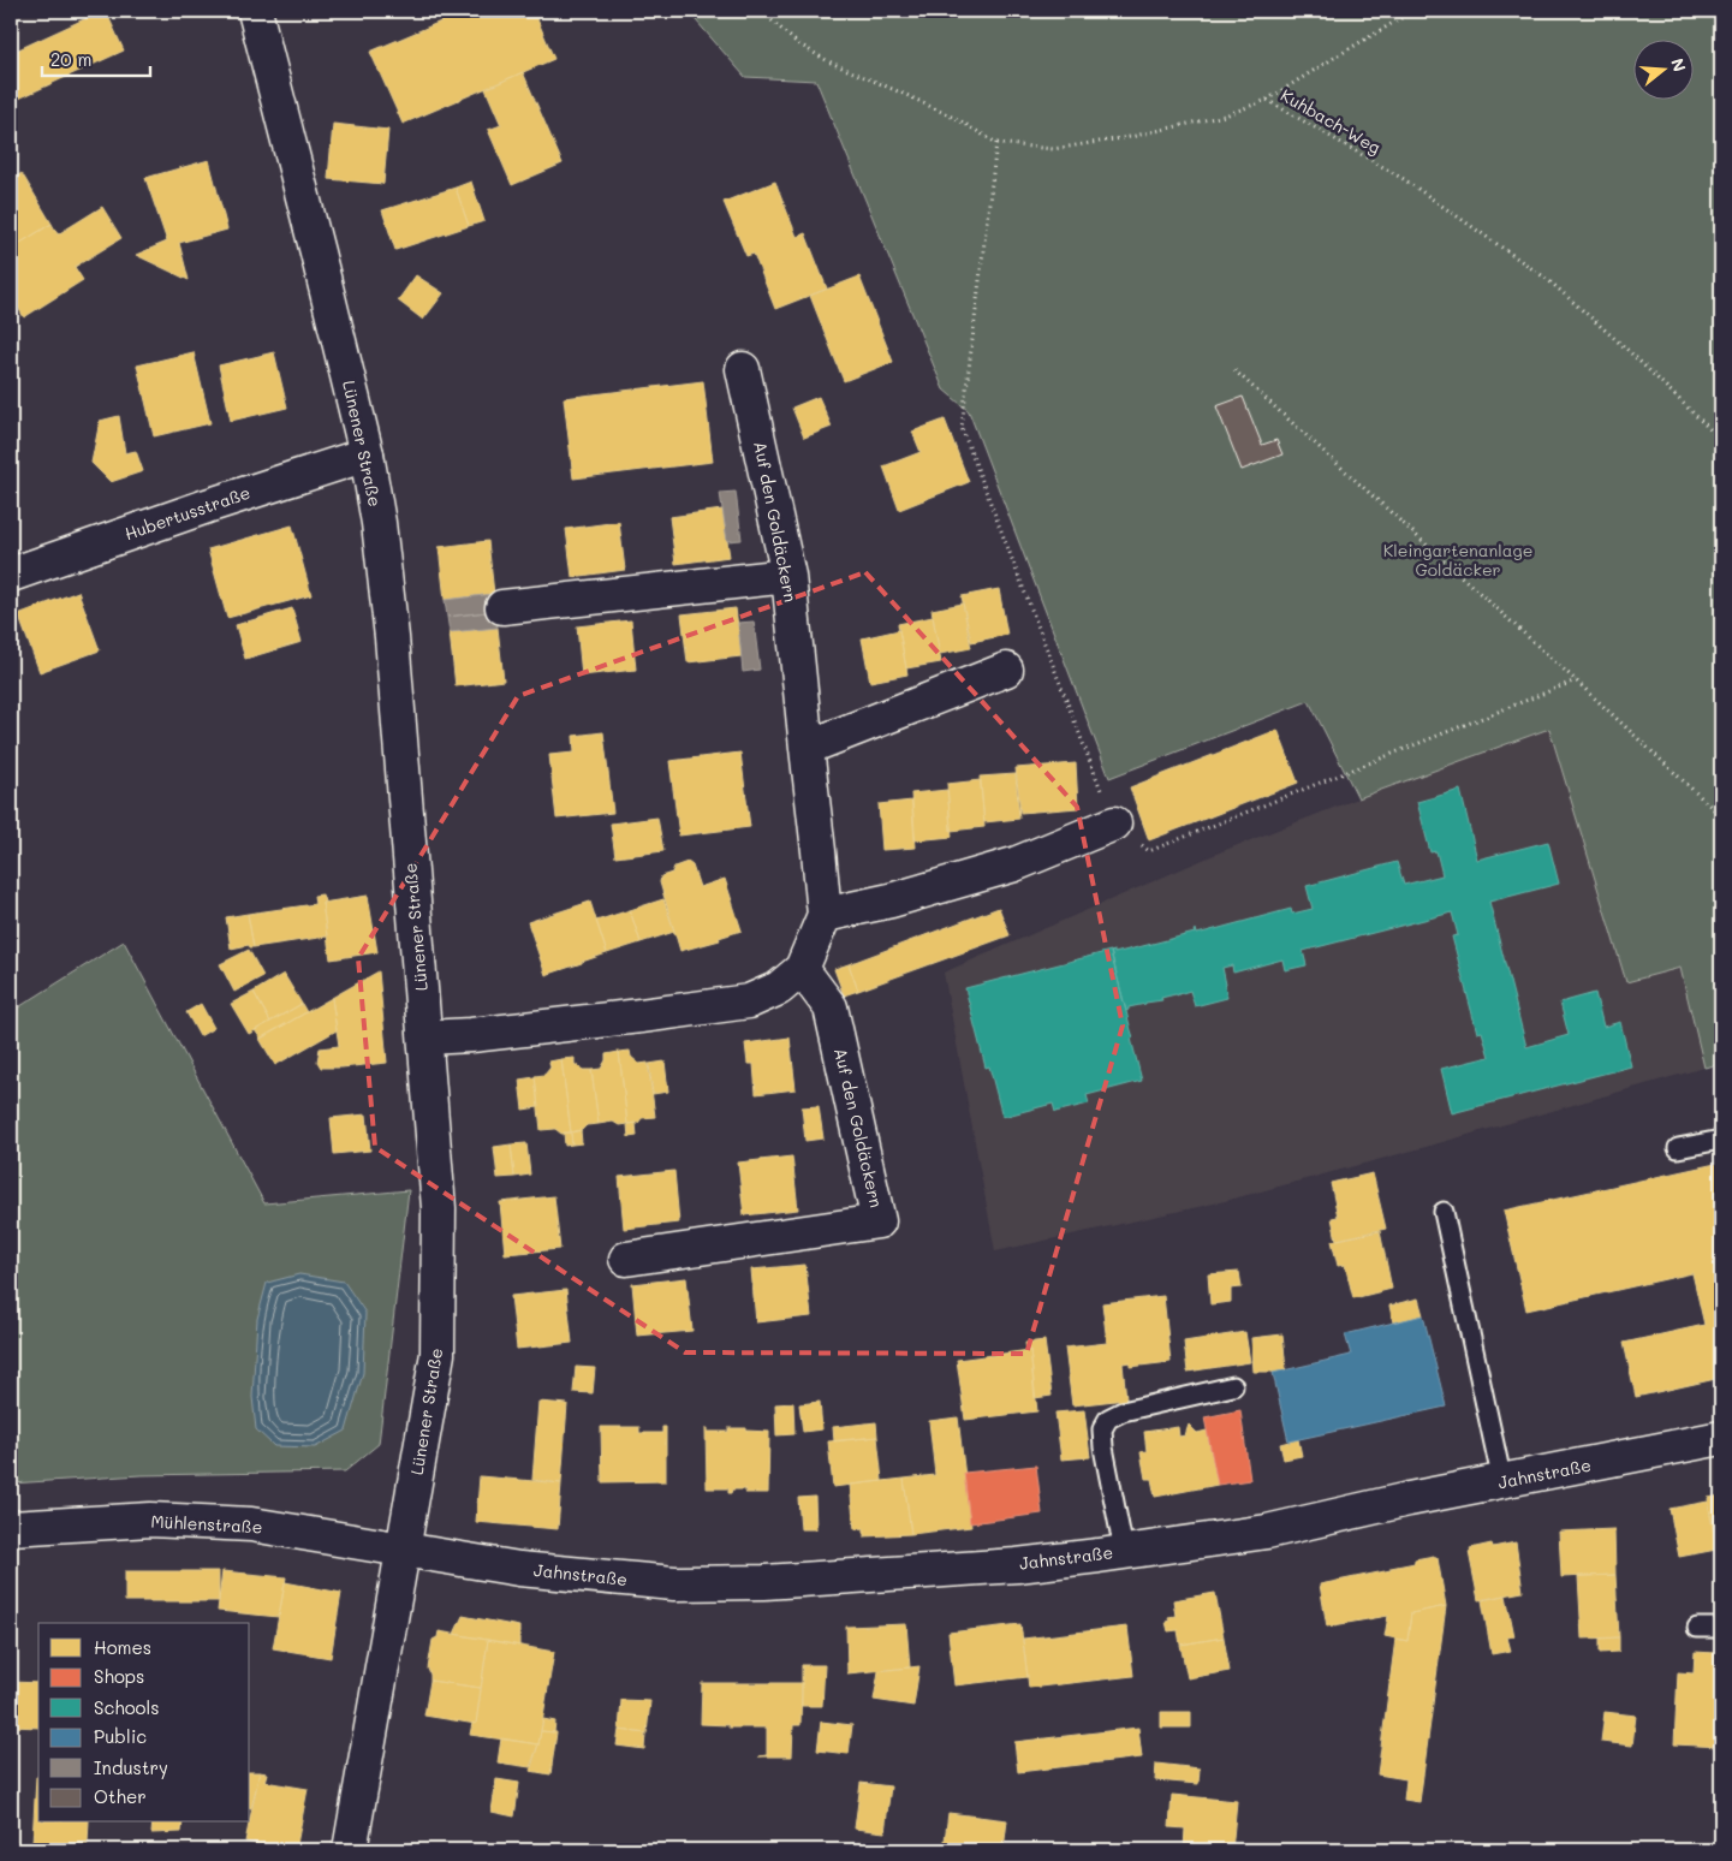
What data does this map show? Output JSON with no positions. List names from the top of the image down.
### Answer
{
  "streets": {
    "main road": [
      "Lünener Straße",
      "Hubertusstraße",
      "Auf den Goldäckern",
      "Jahnstraße",
      "Mühlenstraße"
    ],
    "path": ["Kuhbach-Weg"]
  },
  "crossings": [
    ["Lünener Straße", "Hubertusstraße"],
    ["Lünener Straße", "Auf den Goldäckern"],
    ["Lünener Straße", "Jahnstraße"],
    ["Lünener Straße", "Mühlenstraße"],
    ["Jahnstraße", "Mühlenstraße"]
  ],
  "parks": ["Kleingartenanlage Goldäcker"],
  "legend": [
    "Homes",
    "Shops",
    "Schools",
    "Public",
    "Industry",
    "Other"
  ],
  "scale_bar": "20 m",
  "north": "right"
}
